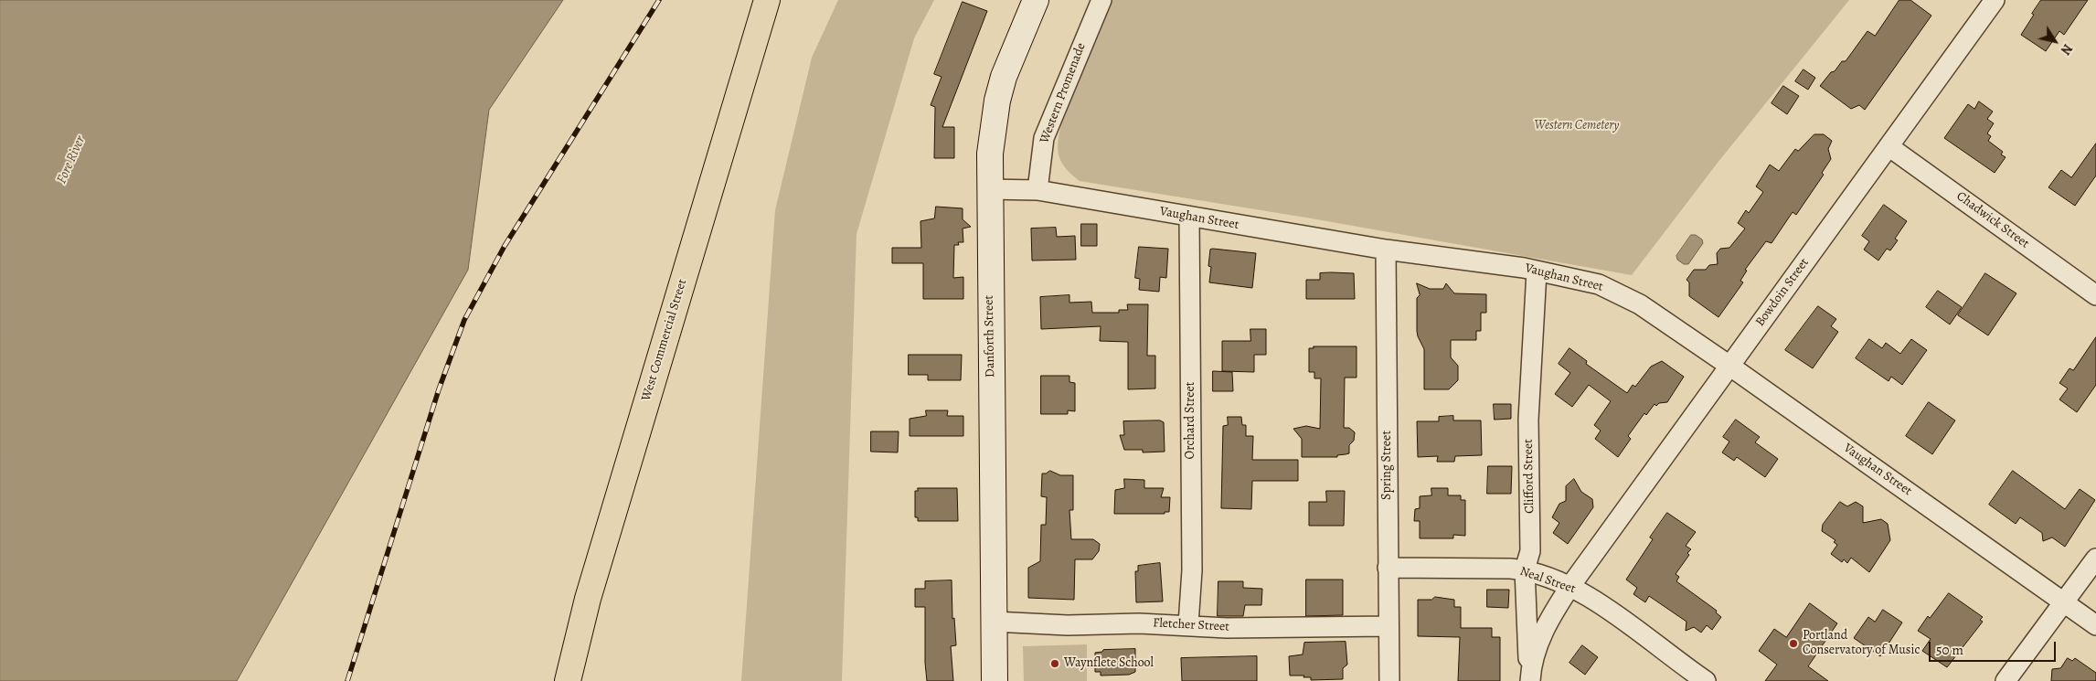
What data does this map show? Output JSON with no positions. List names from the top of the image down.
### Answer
{
  "streets": {
    "main road": ["West Commercial Street"],
    "street": [
      "Western Promenade",
      "Vaughan Street",
      "Chadwick Street",
      "Bowdoin Street",
      "Danforth Street",
      "Orchard Street",
      "Spring Street",
      "Clifford Street",
      "Neal Street",
      "Fletcher Street"
    ]
  },
  "crossings": [
    ["Western Promenade", "Vaughan Street"],
    ["Vaughan Street", "Bowdoin Street"],
    ["Vaughan Street", "Danforth Street"],
    ["Vaughan Street", "Orchard Street"],
    ["Vaughan Street", "Spring Street"],
    ["Vaughan Street", "Clifford Street"],
    ["Chadwick Street", "Bowdoin Street"],
    ["Bowdoin Street", "Clifford Street"],
    ["Bowdoin Street", "Neal Street"],
    ["Danforth Street", "Fletcher Street"],
    ["Orchard Street", "Fletcher Street"],
    ["Spring Street", "Neal Street"],
    ["Spring Street", "Fletcher Street"],
    ["Clifford Street", "Neal Street"]
  ],
  "water": ["Fore River"],
  "parks": ["Western Cemetery"],
  "places": ["Portland Conservatory of Music", "Waynflete School"],
  "scale_bar": "50 m",
  "north": "bottom right"
}
